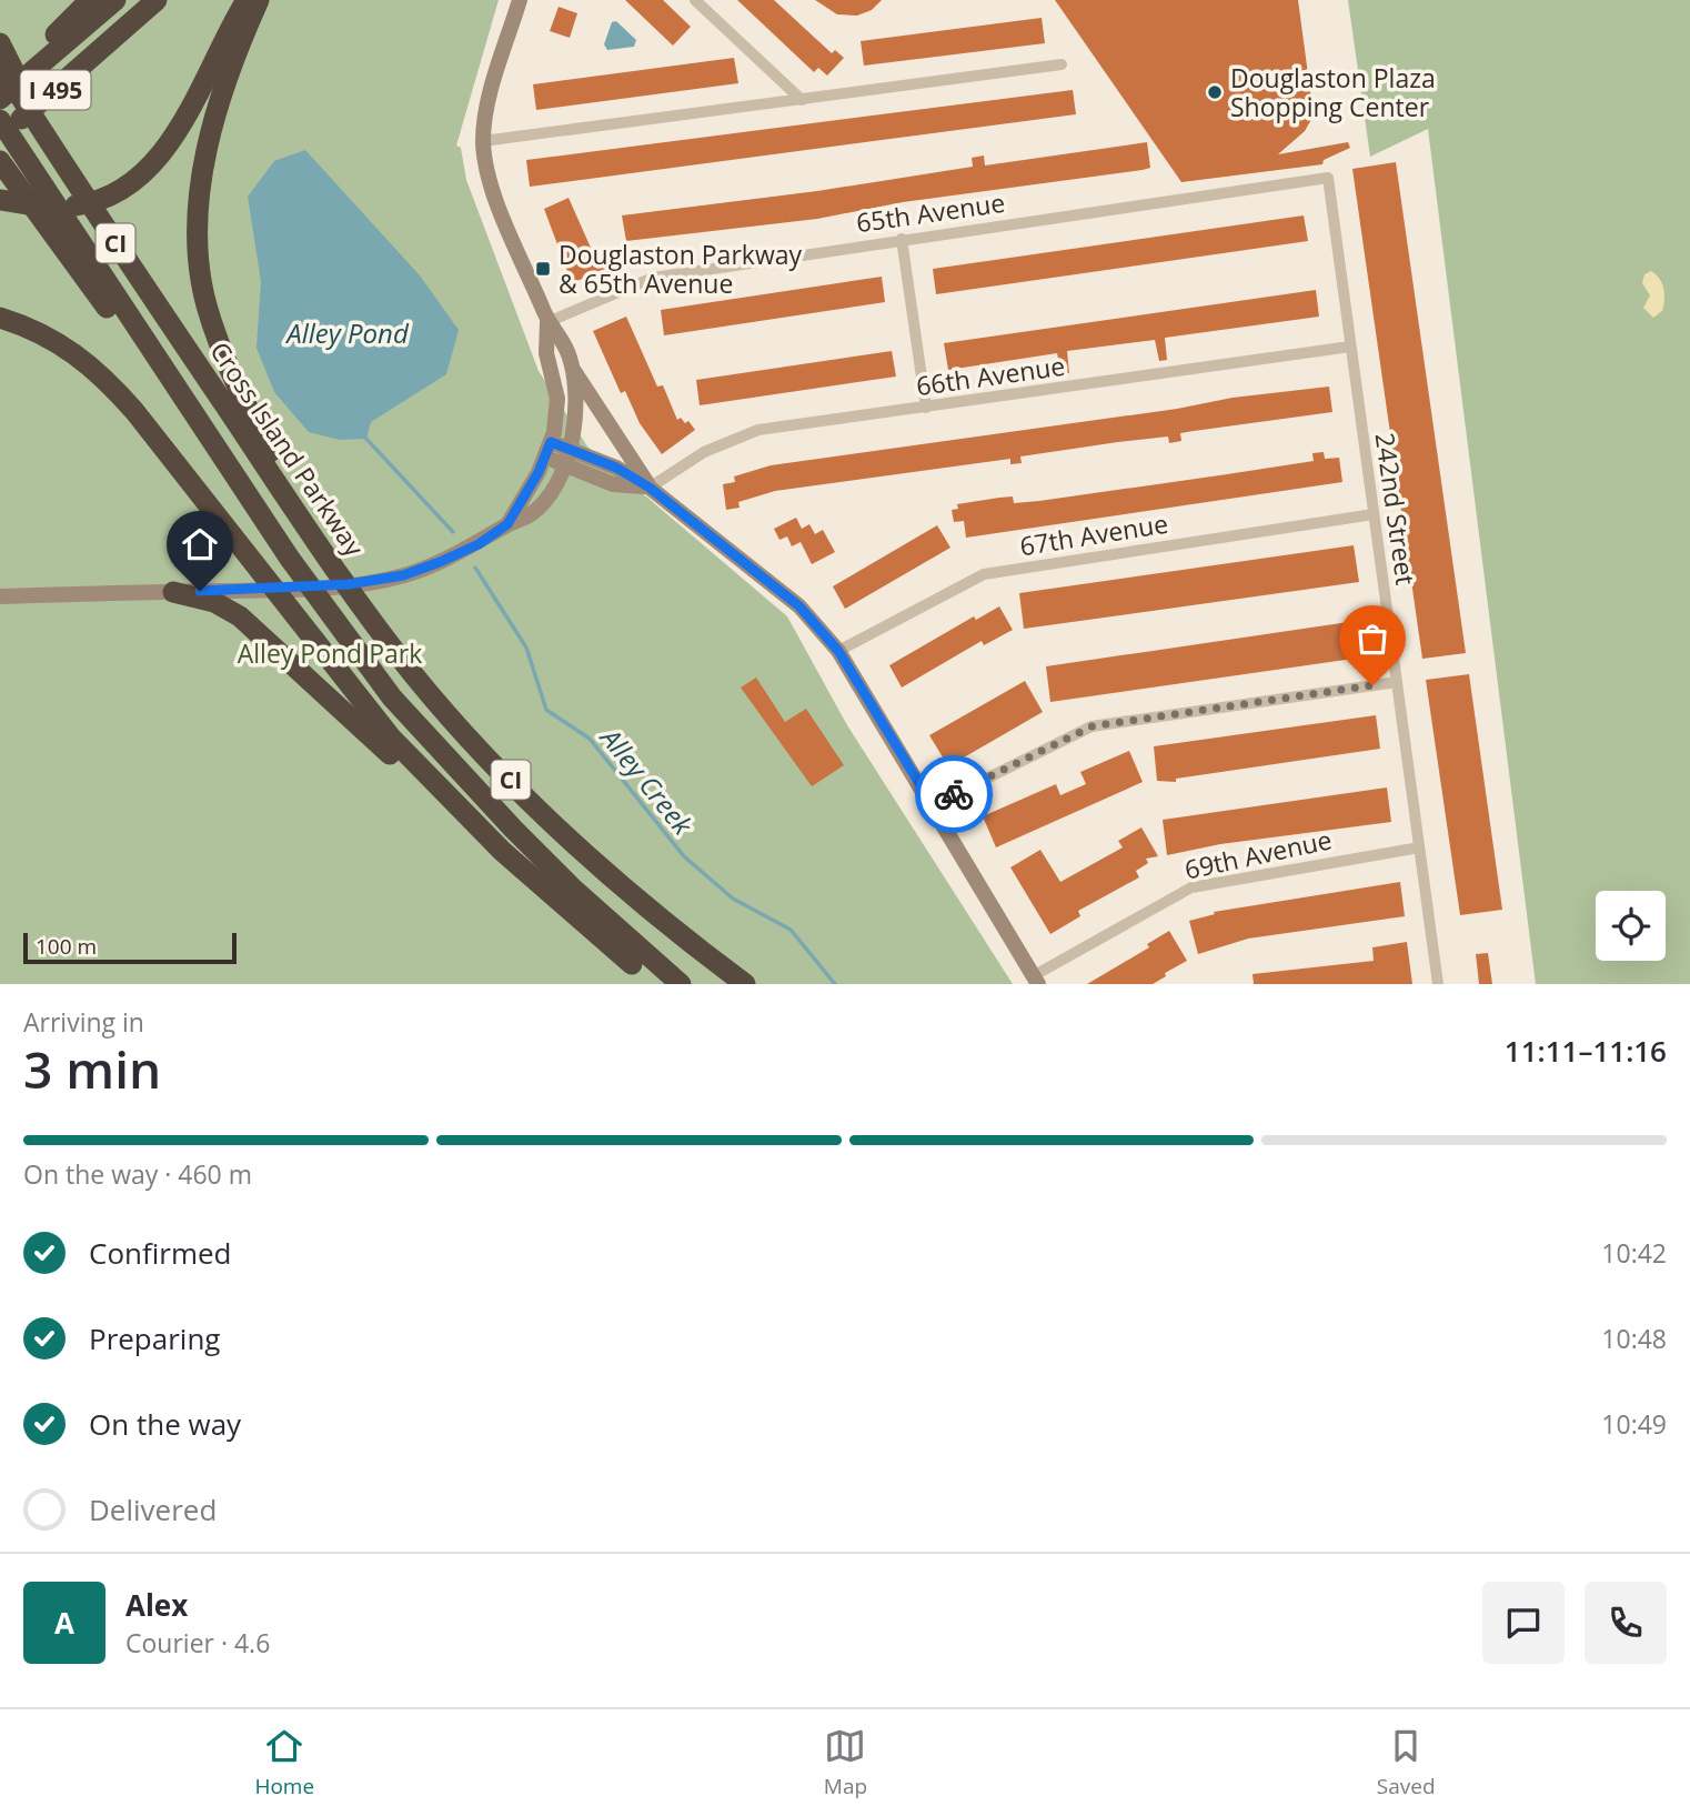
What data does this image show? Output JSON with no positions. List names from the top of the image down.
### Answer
{
  "streets": {
    "highway": ["I 495", "CI", "Cross Island Parkway"],
    "street": [
      "65th Avenue",
      "66th Avenue",
      "242nd Street",
      "67th Avenue",
      "69th Avenue"
    ]
  },
  "crossings": [
    ["65th Avenue", "242nd Street"],
    ["66th Avenue", "242nd Street"],
    ["242nd Street", "67th Avenue"],
    ["242nd Street", "69th Avenue"]
  ],
  "water": ["Alley Pond", "Alley Creek"],
  "parks": ["Alley Pond Park"],
  "places": {
    "other": ["Douglaston Plaza Shopping Center"],
    "transit": ["Douglaston Parkway & 65th Avenue"]
  },
  "scale_bar": "100 m",
  "page": {
    "scale": "100 m",
    "heading": ["3 min", "Arriving in", "11:11–11:16"],
    "panel": ["Alex", "Courier · 4.6"],
    "bar": "On the way · 460 m",
    "list": [
      ["Confirmed", "10:42"],
      ["Preparing", "10:48"],
      ["On the way", "10:49"],
      "Delivered"
    ],
    "round": "A",
    "tabs": ["Home", "Map", "Saved"]
  }
}
